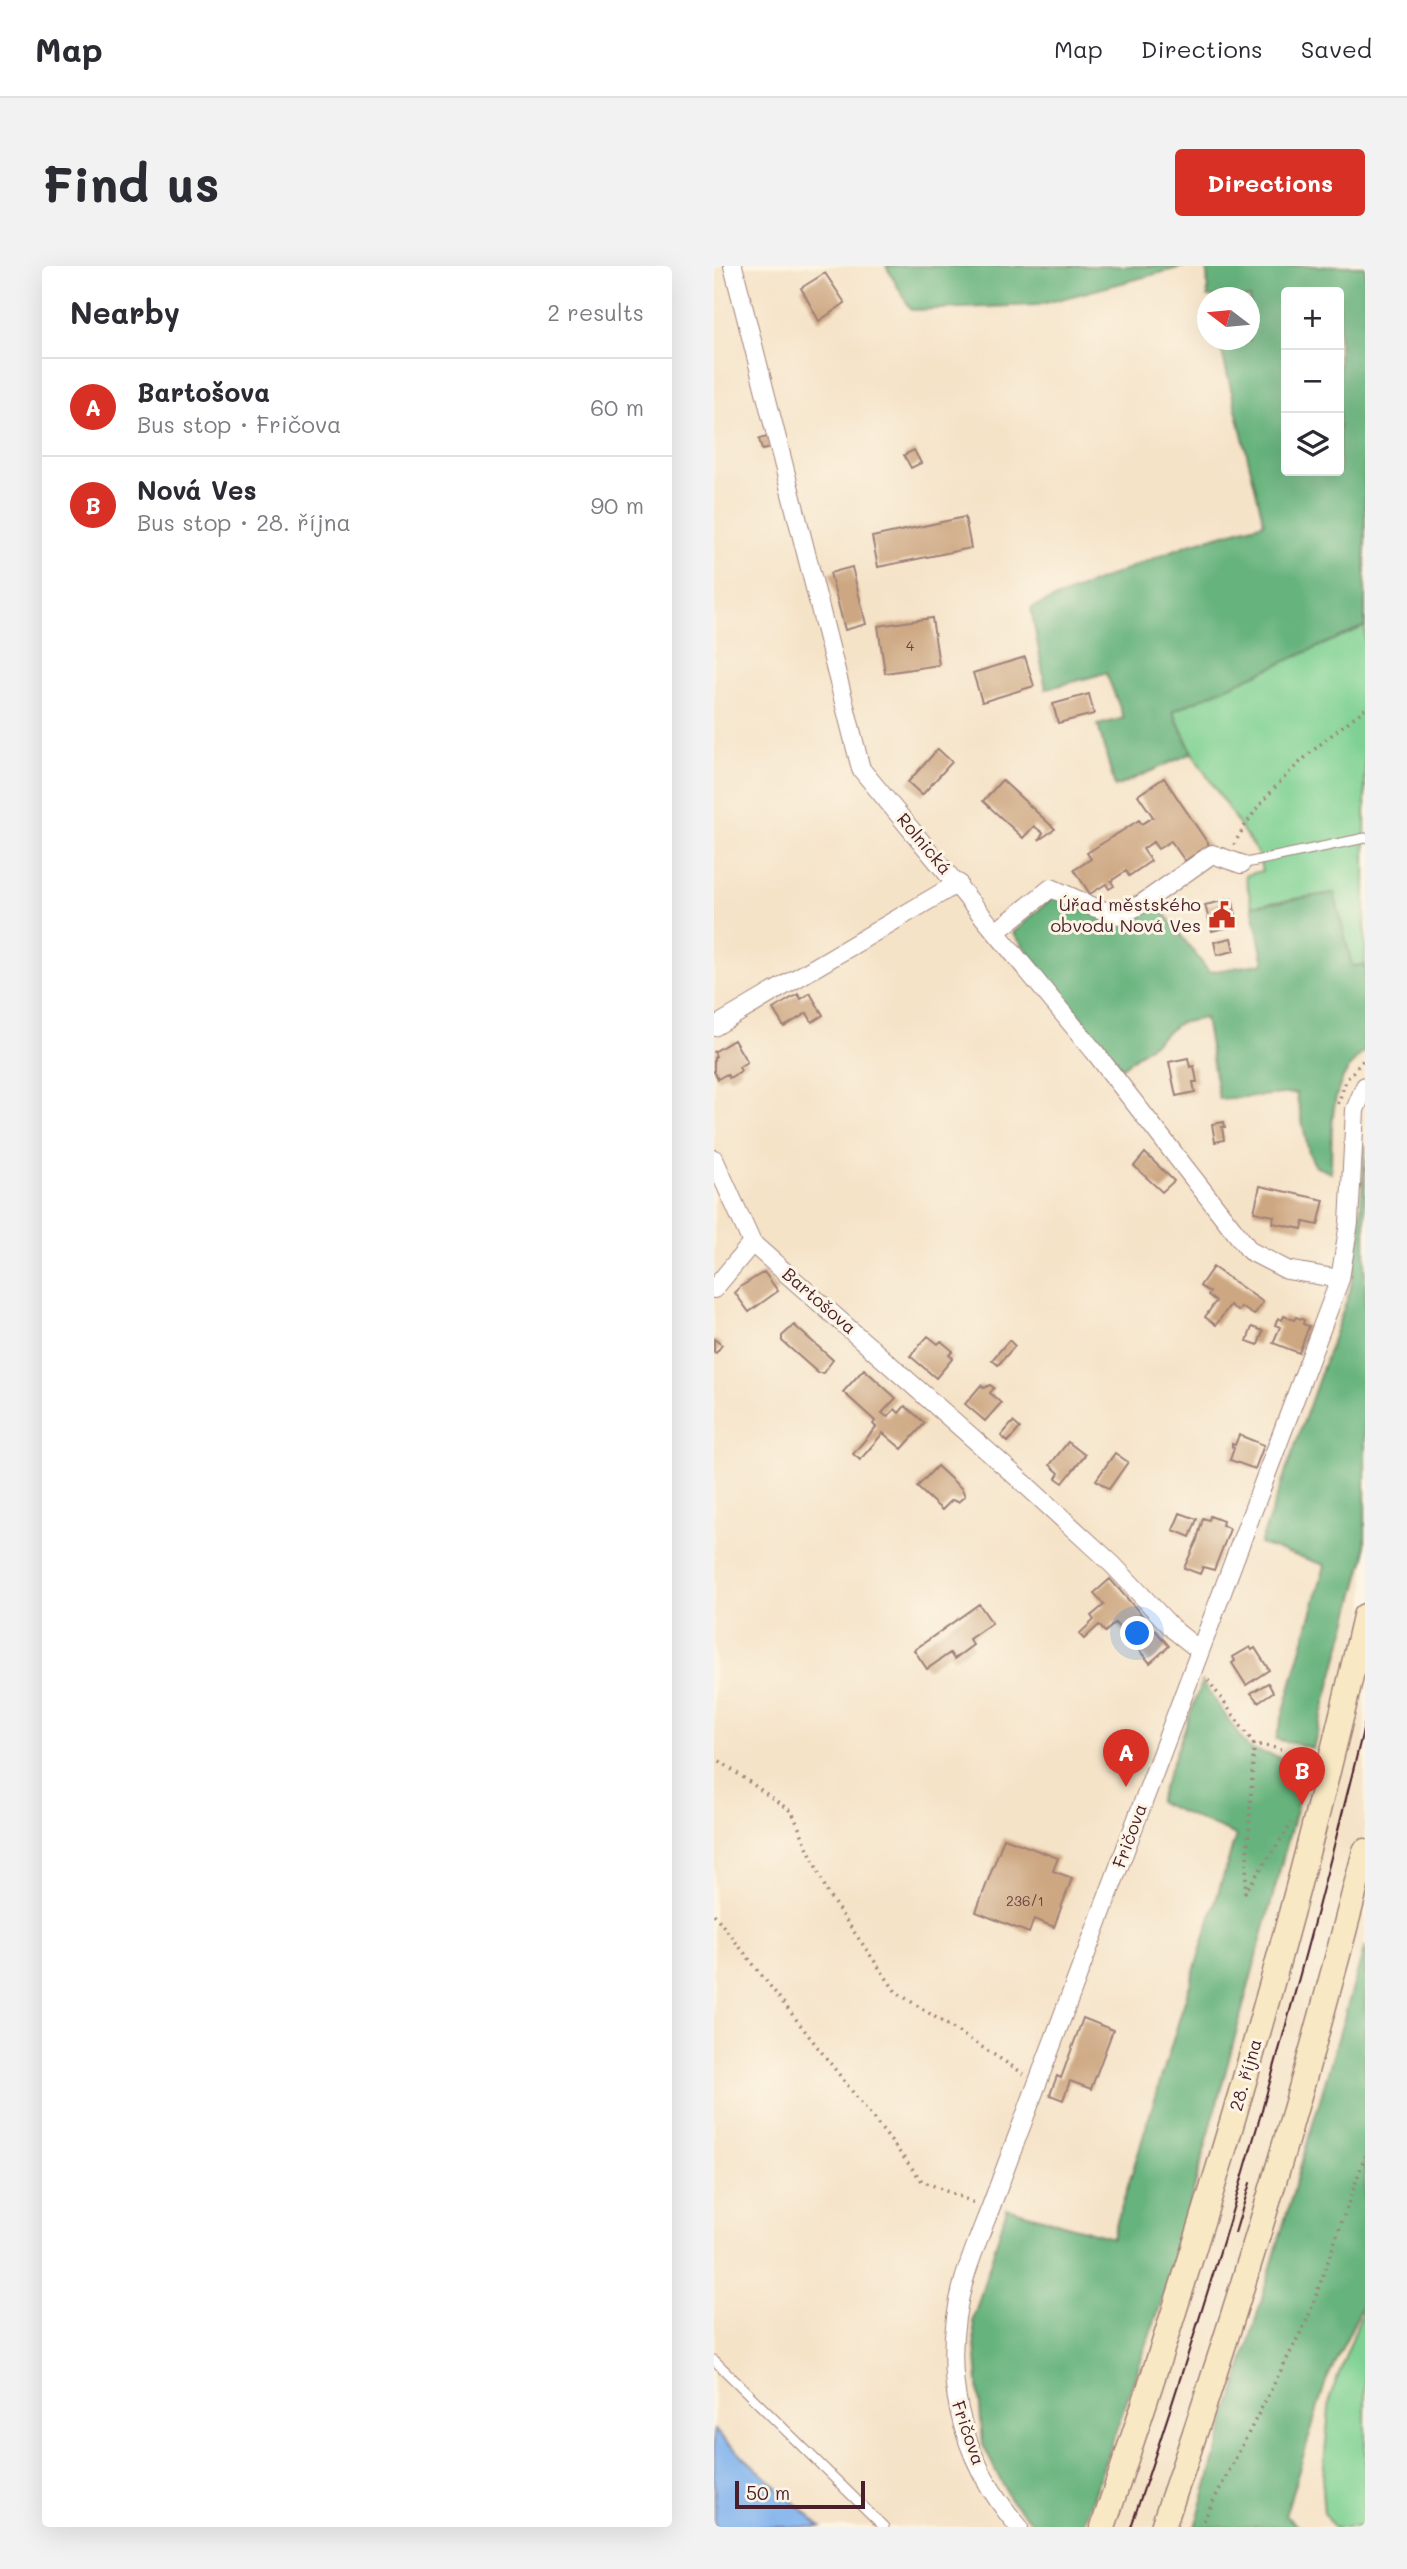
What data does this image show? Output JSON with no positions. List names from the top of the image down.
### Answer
{
  "streets": {
    "main road": ["28. října"],
    "street": ["Rolnická", "Bartošova", "Fričova"]
  },
  "crossings": [
    ["Rolnická", "Fričova"],
    ["Bartošova", "Fričova"]
  ],
  "places": {
    "public building": ["Úřad městského obvodu Nová Ves"]
  },
  "house_numbers": ["4", "236/1"],
  "scale_bar": "50 m",
  "north": "left",
  "page": {
    "header": "Map",
    "nav": ["Map", "Directions", "Saved"],
    "buttons": "Directions",
    "title": "Find us",
    "heading": ["Nearby", "2 results"],
    "map_buttons": ["+", "−"],
    "list": [
      {
        "mark": "A",
        "name": "Bartošova",
        "note": "Bus stop · Fričova",
        "value": "60 m"
      },
      {
        "mark": "B",
        "name": "Nová Ves",
        "note": "Bus stop · 28. října",
        "value": "90 m"
      }
    ],
    "pins": ["A", "B"],
    "scale": "50 m"
  }
}
